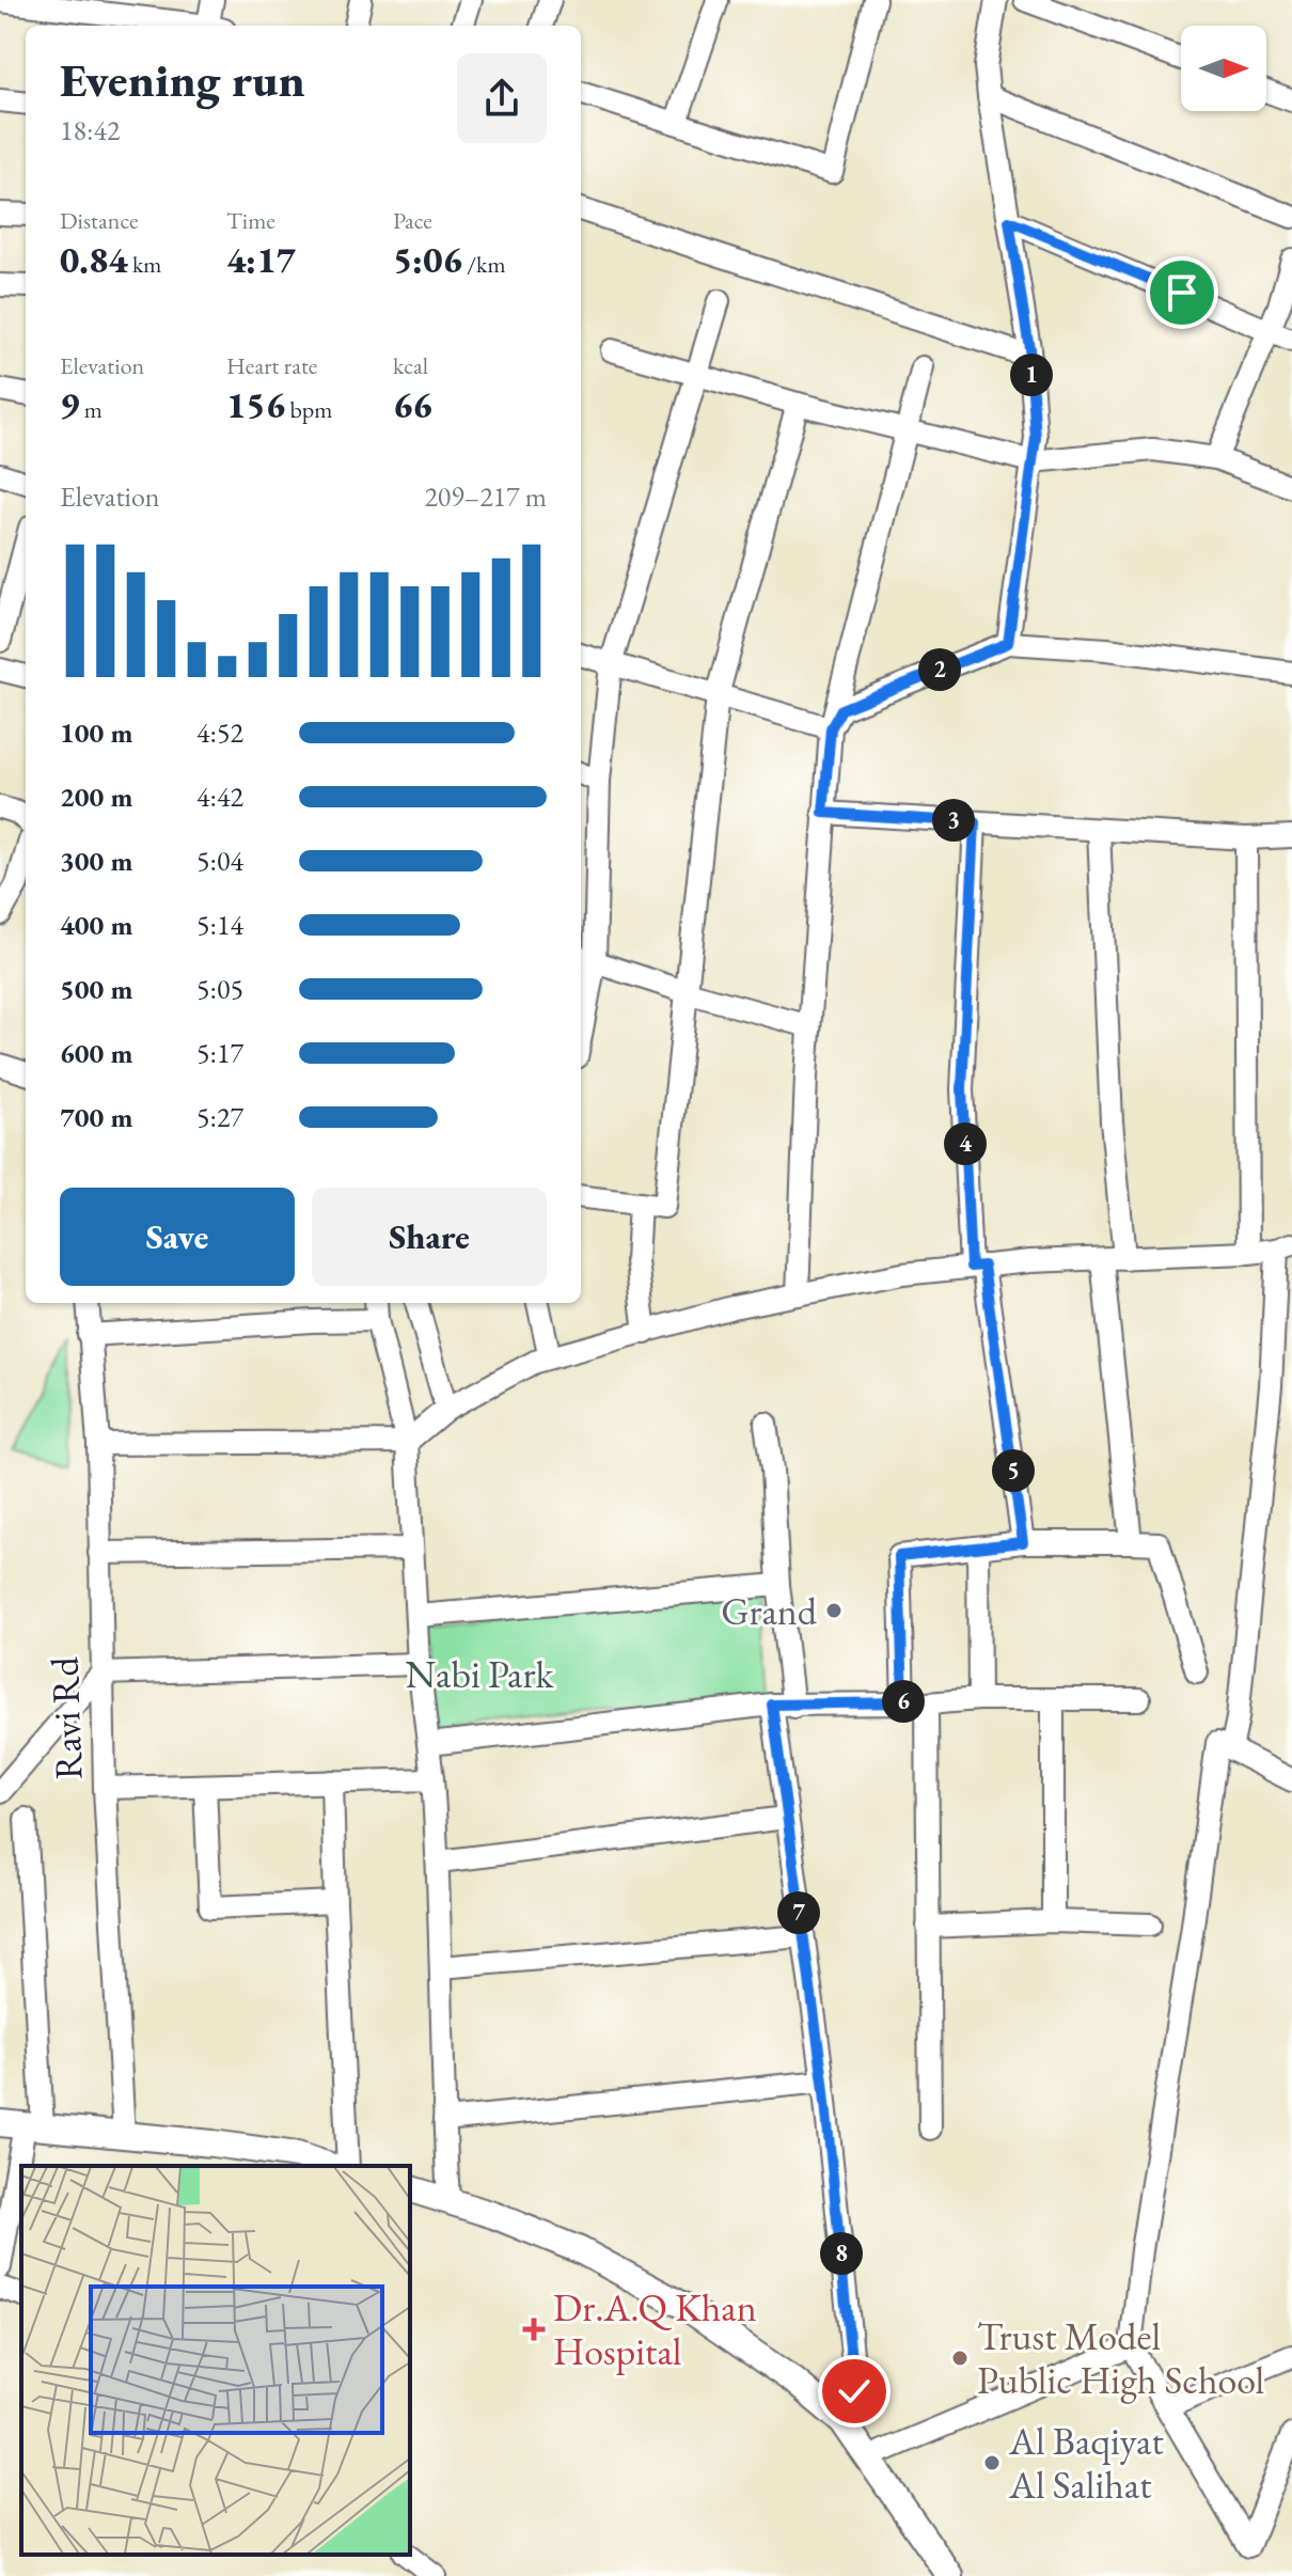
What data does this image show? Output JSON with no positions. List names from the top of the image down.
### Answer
{
  "streets": {
    "street": ["Ravi Rd"]
  },
  "parks": ["Nabi Park"],
  "places": {
    "other": ["Grand", "Trust Model Public High School", "Al Baqiyat Al Salihat"],
    "health": ["Dr.A.Q Khan Hospital"]
  },
  "north": "right",
  "page": {
    "heading": ["Evening run", "18:42"],
    "stats": [
      ["Distance", "0.84 km"],
      ["Time", "4:17"],
      ["Pace", "5:06 /km"],
      ["Elevation", "9 m"],
      ["Heart rate", "156 bpm"],
      ["kcal", "66"]
    ],
    "pins": [
      "1",
      "2",
      "3",
      "4",
      "5",
      "6",
      "7",
      "8"
    ],
    "chart": ["Elevation", "209–217 m"],
    "list": [
      {
        "name": "100 m",
        "note": "4:52"
      },
      {
        "name": "200 m",
        "note": "4:42"
      },
      {
        "name": "300 m",
        "note": "5:04"
      },
      {
        "name": "400 m",
        "note": "5:14"
      },
      {
        "name": "500 m",
        "note": "5:05"
      },
      {
        "name": "600 m",
        "note": "5:17"
      },
      {
        "name": "700 m",
        "note": "5:27"
      }
    ],
    "buttons": ["Save", "Share"]
  }
}
